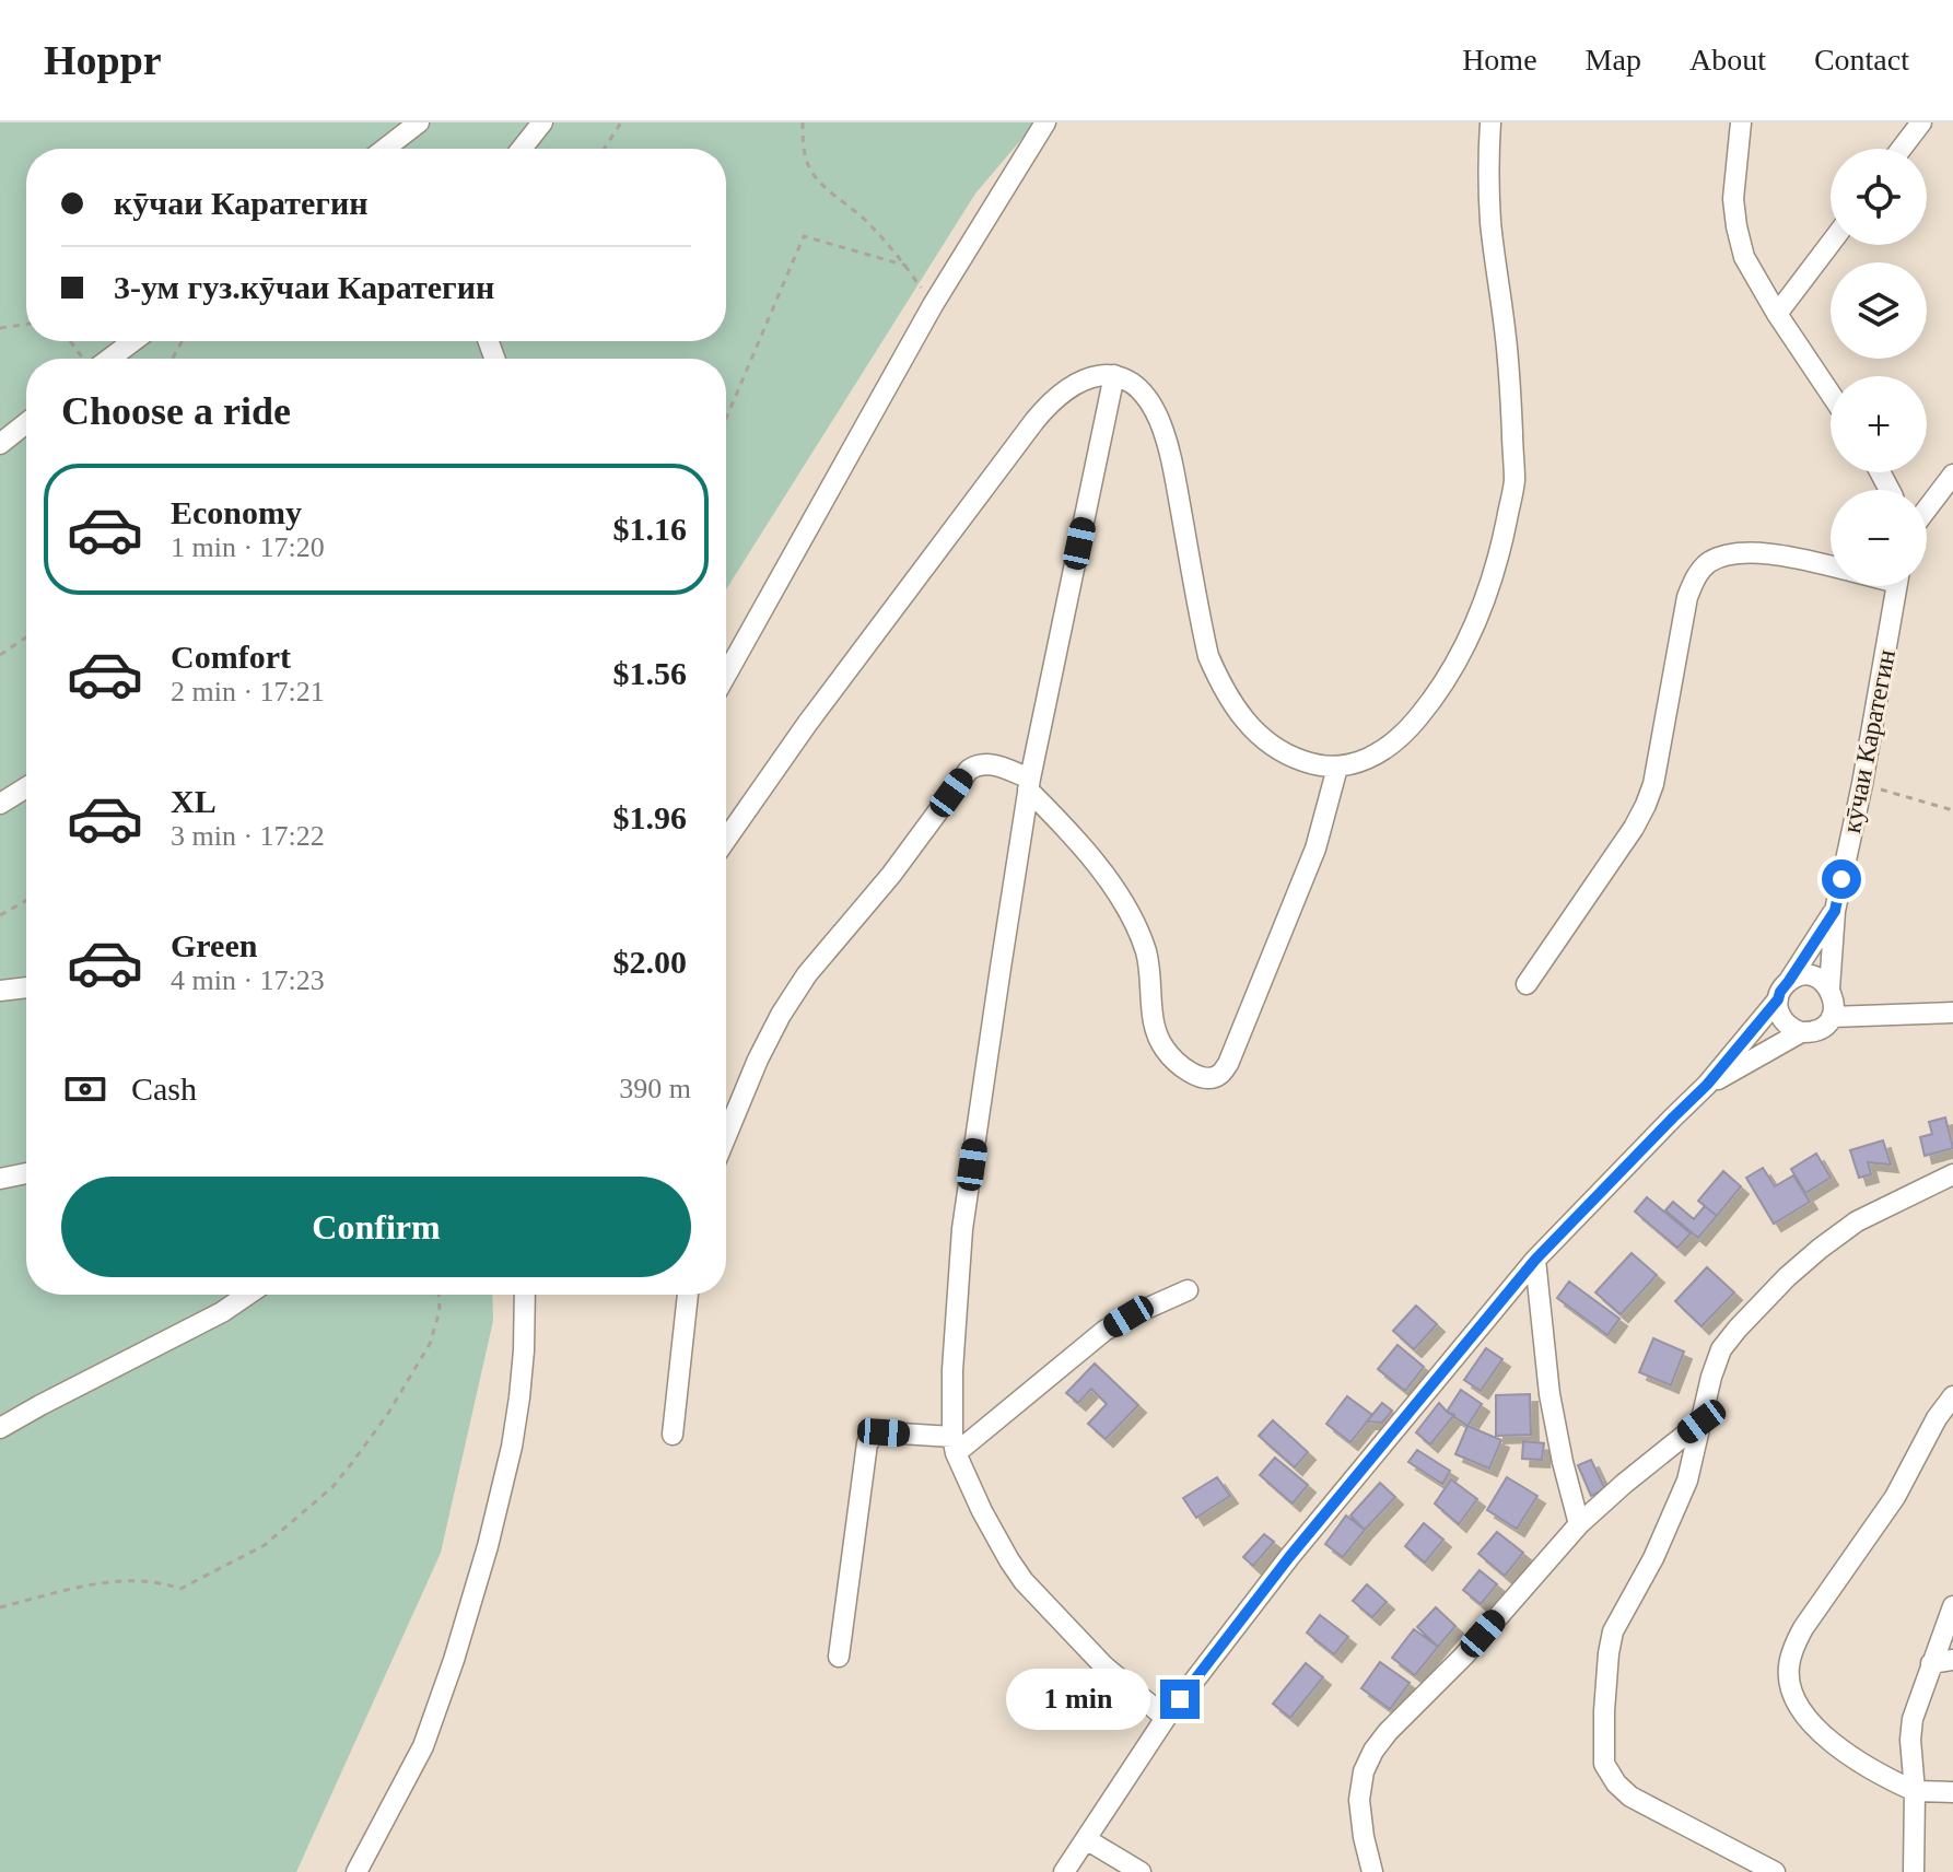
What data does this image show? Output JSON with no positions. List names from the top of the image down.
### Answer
{
  "streets": {
    "street": ["кӯчаи Каратегин"]
  },
  "page": {
    "header": "Hoppr",
    "nav": [
      "Home",
      "Map",
      "About",
      "Contact"
    ],
    "map_buttons": ["+", "−"],
    "banner": ["кӯчаи Каратегин", "3-ум гуз.кӯчаи Каратегин"],
    "heading": "Choose a ride",
    "list": [
      {
        "name": "Economy",
        "note": "1 min · 17:20",
        "value": "$1.16"
      },
      {
        "name": "Comfort",
        "note": "2 min · 17:21",
        "value": "$1.56"
      },
      {
        "name": "XL",
        "note": "3 min · 17:22",
        "value": "$1.96"
      },
      {
        "name": "Green",
        "note": "4 min · 17:23",
        "value": "$2.00"
      }
    ],
    "pay": ["Cash", "390 m"],
    "buttons": "Confirm",
    "bubble": "1 min"
  }
}
